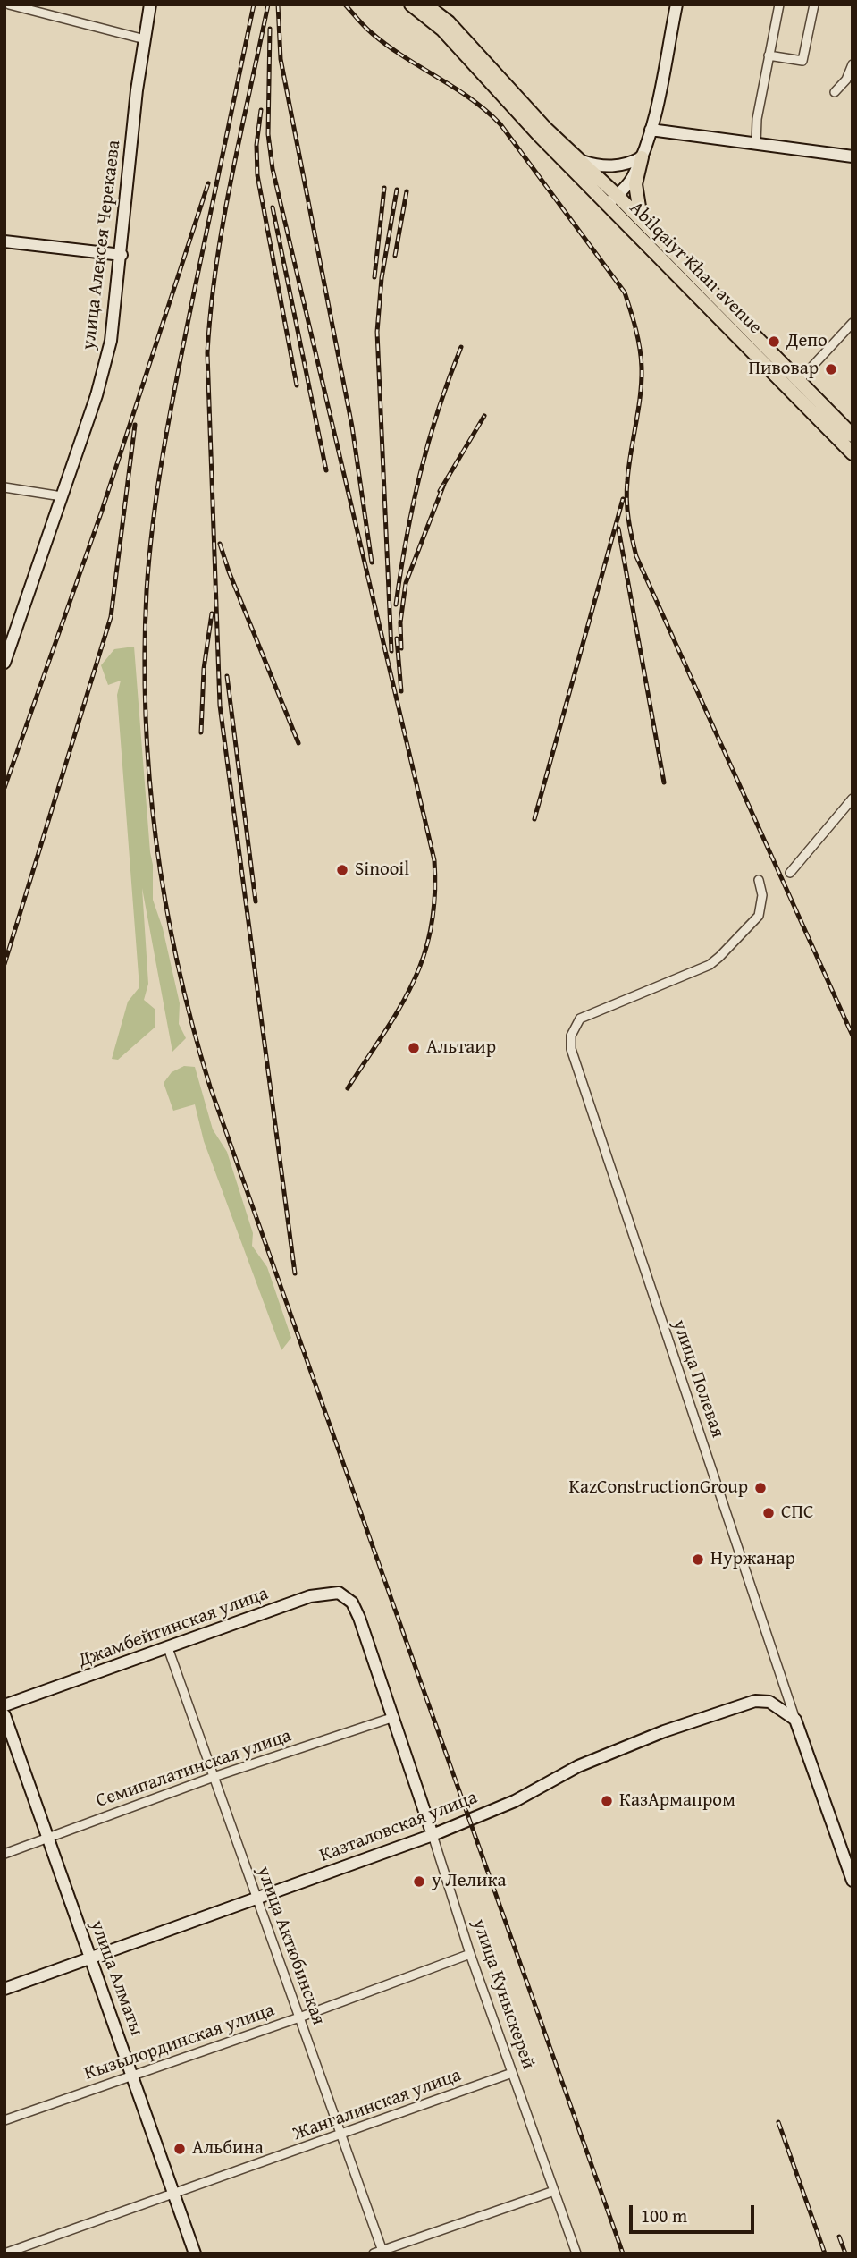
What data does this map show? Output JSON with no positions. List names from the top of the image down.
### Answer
{
  "streets": {
    "main road": ["Abilqaiyr Khan avenue"],
    "street": [
      "улица Алексея Черекаева",
      "улица Полевая",
      "Джамбейтинская улица",
      "Семипалатинская улица",
      "Казталовская улица",
      "улица Актюбинская",
      "улица Алматы",
      "улица Куныскерей",
      "Кызылординская улица",
      "Жангалинская улица"
    ]
  },
  "crossings": [
    ["улица Полевая", "Казталовская улица"],
    ["Джамбейтинская улица", "улица Актюбинская"],
    ["Джамбейтинская улица", "улица Куныскерей"],
    ["Семипалатинская улица", "улица Актюбинская"],
    ["Семипалатинская улица", "улица Алматы"],
    ["Семипалатинская улица", "улица Куныскерей"],
    ["Казталовская улица", "улица Актюбинская"],
    ["Казталовская улица", "улица Алматы"],
    ["Казталовская улица", "улица Куныскерей"],
    ["улица Актюбинская", "Кызылординская улица"],
    ["улица Актюбинская", "Жангалинская улица"],
    ["улица Алматы", "Кызылординская улица"],
    ["улица Алматы", "Жангалинская улица"],
    ["улица Куныскерей", "Кызылординская улица"],
    ["улица Куныскерей", "Жангалинская улица"]
  ],
  "places": [
    "Депо",
    "Пивовар",
    "Sinooil",
    "Альтаир",
    "KazConstructionGroup",
    "СПС",
    "Нуржанар",
    "КазАрмапром",
    "у Лелика",
    "Альбина"
  ],
  "scale_bar": "100 m"
}
